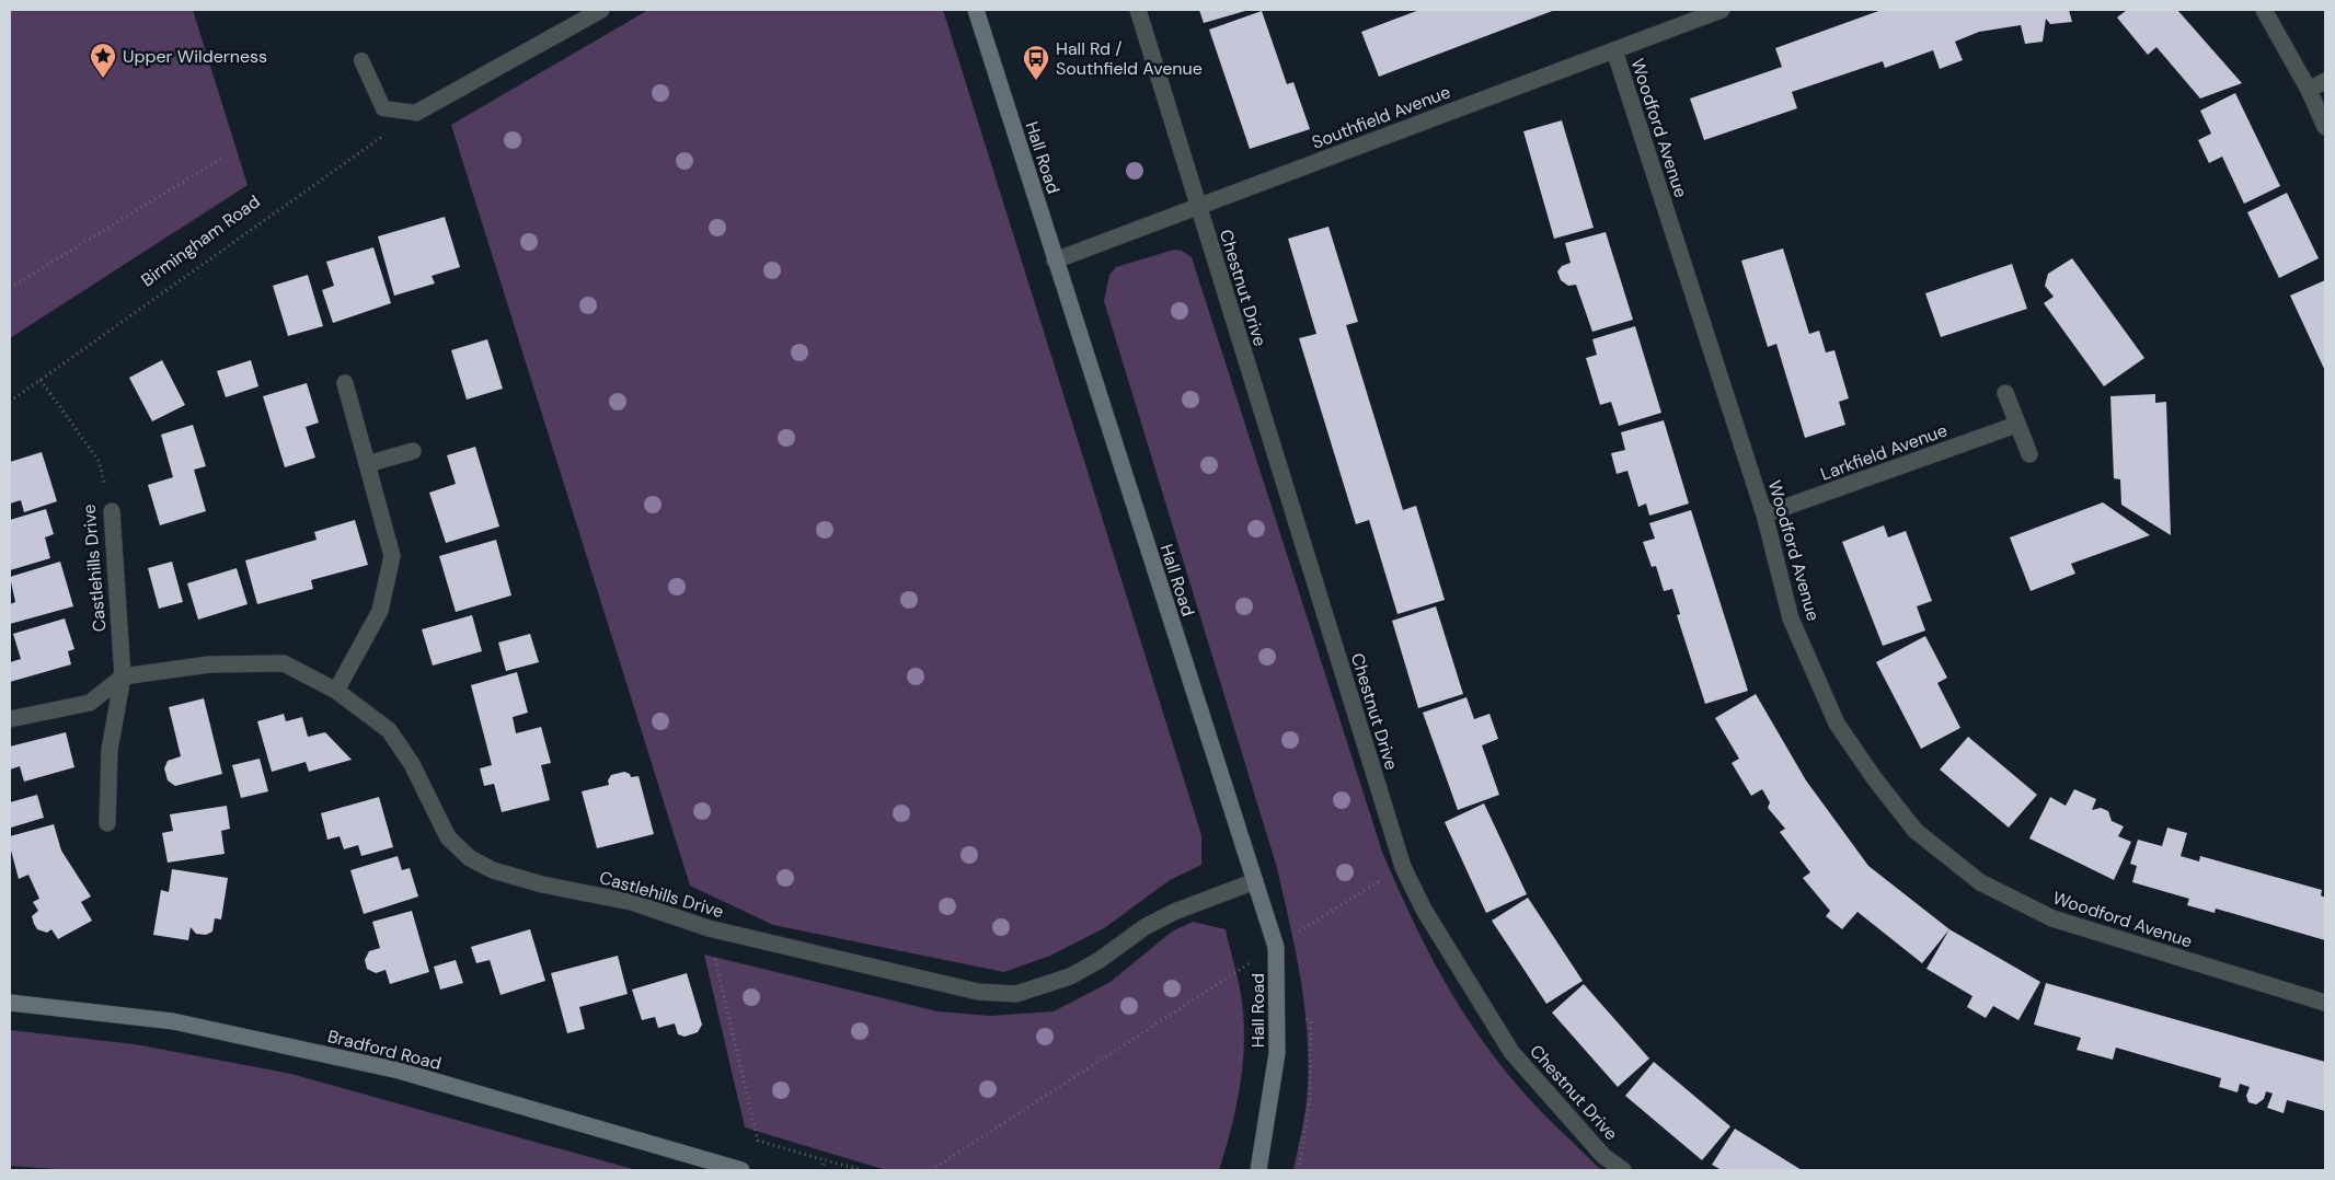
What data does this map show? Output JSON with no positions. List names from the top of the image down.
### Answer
{
  "streets": {
    "main road": ["Hall Road", "Bradford Road"],
    "street": [
      "Southfield Avenue",
      "Woodford Avenue",
      "Chestnut Drive",
      "Larkfield Avenue",
      "Castlehills Drive"
    ],
    "path": ["Birmingham Road"]
  },
  "crossings": [
    ["Southfield Avenue", "Woodford Avenue"],
    ["Southfield Avenue", "Hall Road"],
    ["Southfield Avenue", "Chestnut Drive"],
    ["Woodford Avenue", "Larkfield Avenue"],
    ["Hall Road", "Castlehills Drive"],
    ["Birmingham Road", "Castlehills Drive"]
  ],
  "places": {
    "place": ["Upper Wilderness"],
    "bus stop": ["Hall Rd / Southfield Avenue"]
  }
}
